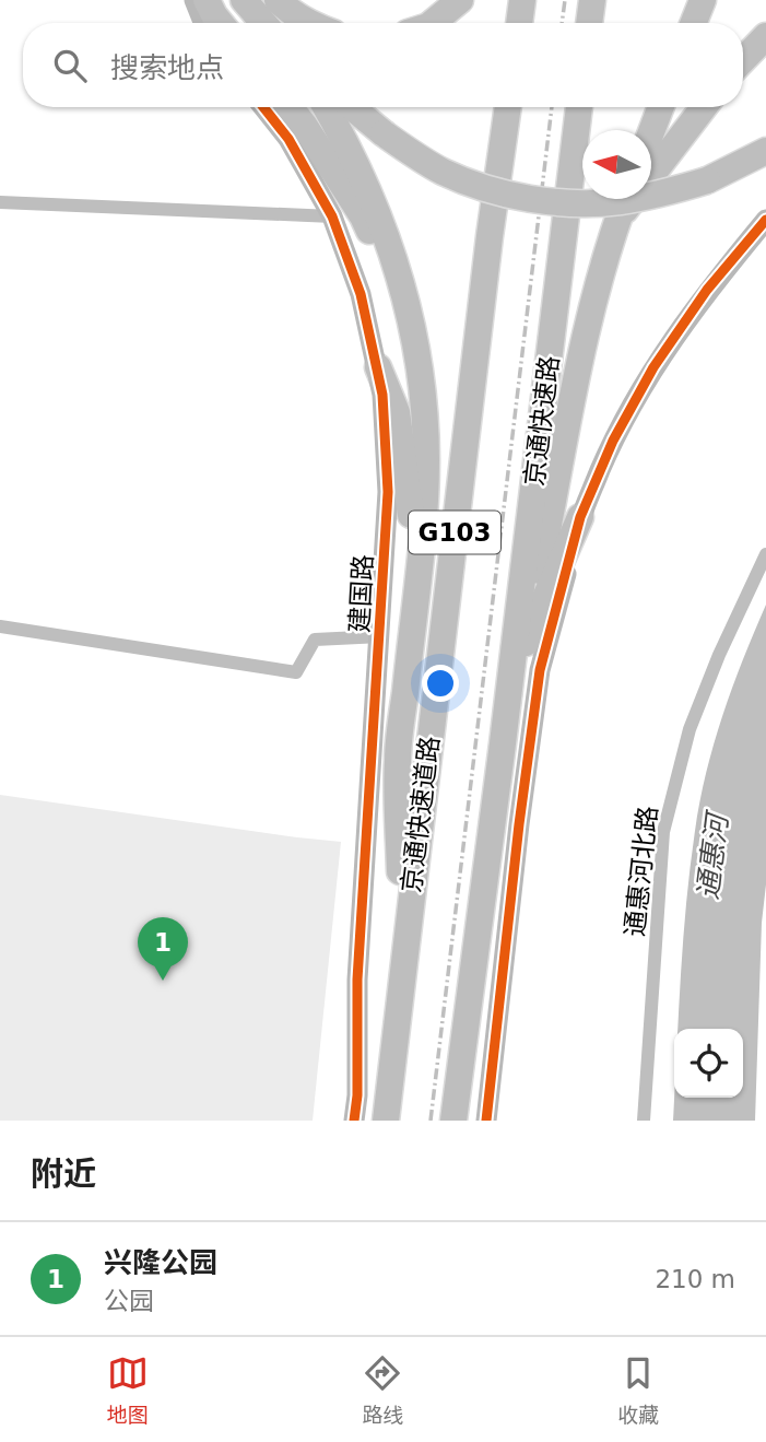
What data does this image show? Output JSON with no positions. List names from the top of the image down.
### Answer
{
  "streets": {
    "highway": ["京通快速路", "G103", "京通快速道路"],
    "main road": ["建国路"],
    "street": ["通惠河北路"]
  },
  "crossings": [
    ["京通快速路", "G103"]
  ],
  "water": ["通惠河"],
  "north": "left",
  "page": {
    "search": "搜索地点",
    "pins": "1",
    "heading": "附近",
    "list": [
      {
        "mark": "1",
        "name": "兴隆公园",
        "note": "公园",
        "value": "210 m"
      }
    ],
    "nav": ["地图", "路线", "收藏"]
  }
}
